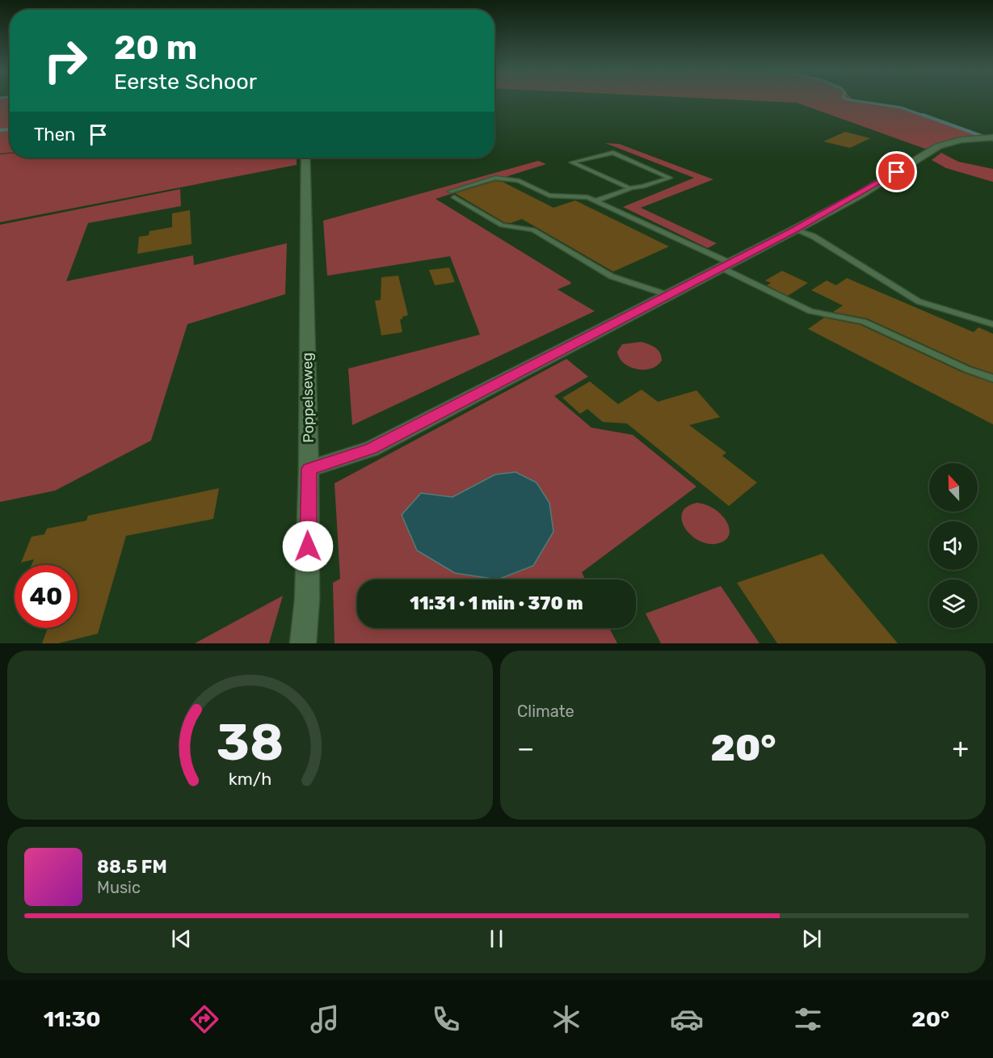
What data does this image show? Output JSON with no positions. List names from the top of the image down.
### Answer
{
  "streets": {
    "street": ["Poppelseweg"]
  },
  "north": "top",
  "page": {
    "turn": ["20 m", "Eerste Schoor"],
    "then": "Then",
    "limit": "40",
    "trip": "11:31 · 1 min · 370 m",
    "tile": "Climate",
    "heat": ["−", "20°", "+"],
    "song": ["88.5 FM", "Music"],
    "tabs": ["11:30", "20°"],
    "gauge": ["38", "km/h"]
  }
}
